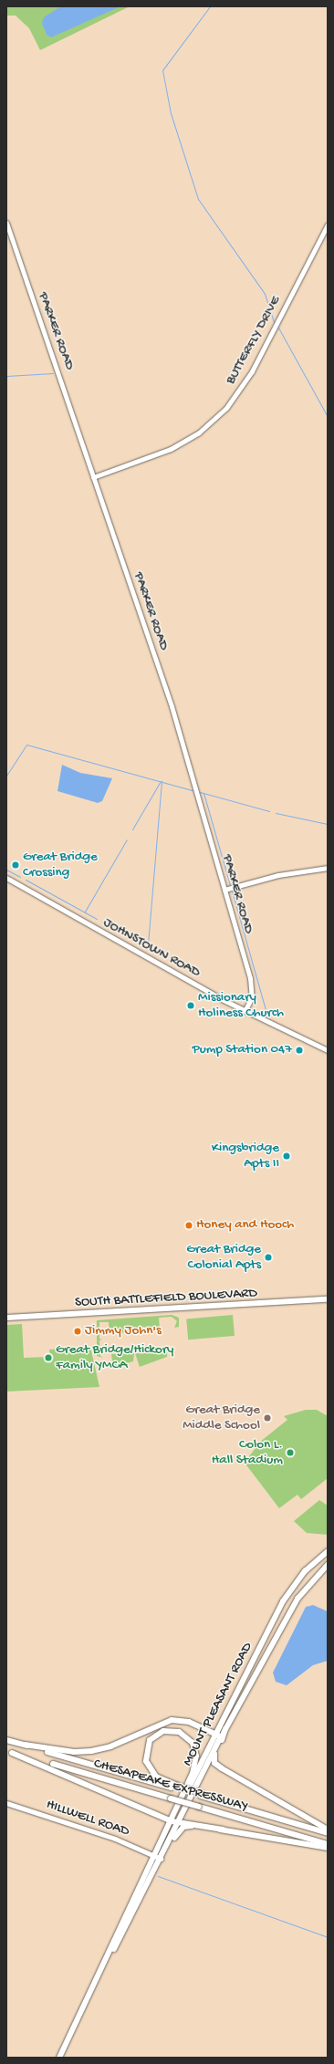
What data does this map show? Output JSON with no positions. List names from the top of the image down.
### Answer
{
  "streets": {
    "highway": ["MOUNT PLEASANT ROAD", "CHESAPEAKE EXPRESSWAY"],
    "main road": ["SOUTH BATTLEFIELD BOULEVARD"],
    "street": [
      "PARKER ROAD",
      "BUTTERFLY DRIVE",
      "JOHNSTOWN ROAD",
      "HILLWELL ROAD"
    ]
  },
  "crossings": [
    ["PARKER ROAD", "BUTTERFLY DRIVE"],
    ["PARKER ROAD", "JOHNSTOWN ROAD"],
    ["MOUNT PLEASANT ROAD", "HILLWELL ROAD"]
  ],
  "places": [
    "Great Bridge Crossing",
    "Missionary Holiness Church",
    "Pump Station 047",
    "Kingsbridge Apts II",
    "Honey and Hooch",
    "Great Bridge Colonial Apts",
    "Jimmy John's",
    "Great Bridge/Hickory Family YMCA",
    "Great Bridge Middle School",
    "Colon L. Hall Stadium"
  ]
}
